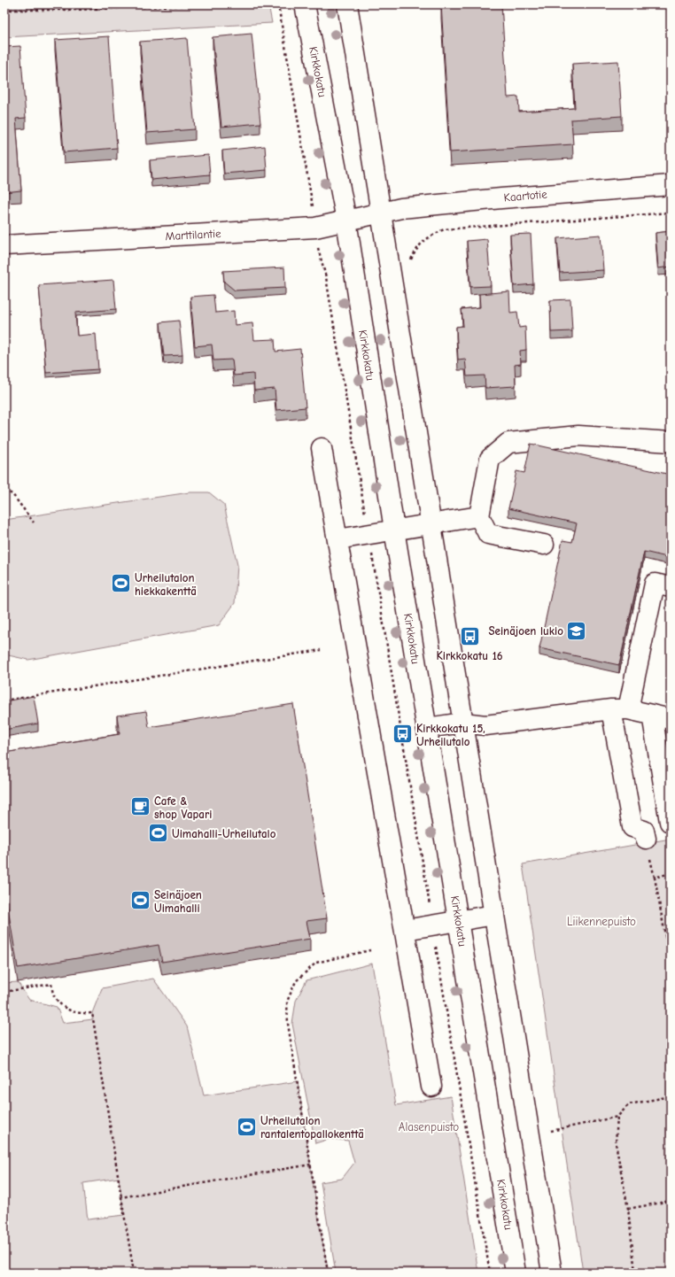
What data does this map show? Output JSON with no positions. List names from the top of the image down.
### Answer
{
  "streets": {
    "main road": ["Kirkkokatu", "Kaartotie", "Marttilantie"]
  },
  "crossings": [
    ["Kirkkokatu", "Marttilantie"],
    ["Kaartotie", "Marttilantie"]
  ],
  "parks": ["Liikennepuisto", "Alasenpuisto"],
  "places": {
    "sports": [
      "Urheilutalon hiekkakenttä",
      "Uimahalli-Urheilutalo",
      "Seinäjoen Uimahalli",
      "Urheilutalon rantalentopallokenttä"
    ],
    "school or university": ["Seinäjoen lukio"],
    "bus stop": ["Kirkkokatu 16", "Kirkkokatu 15, Urheilutalo"],
    "cafe": ["Cafe & shop Vapari"]
  }
}
